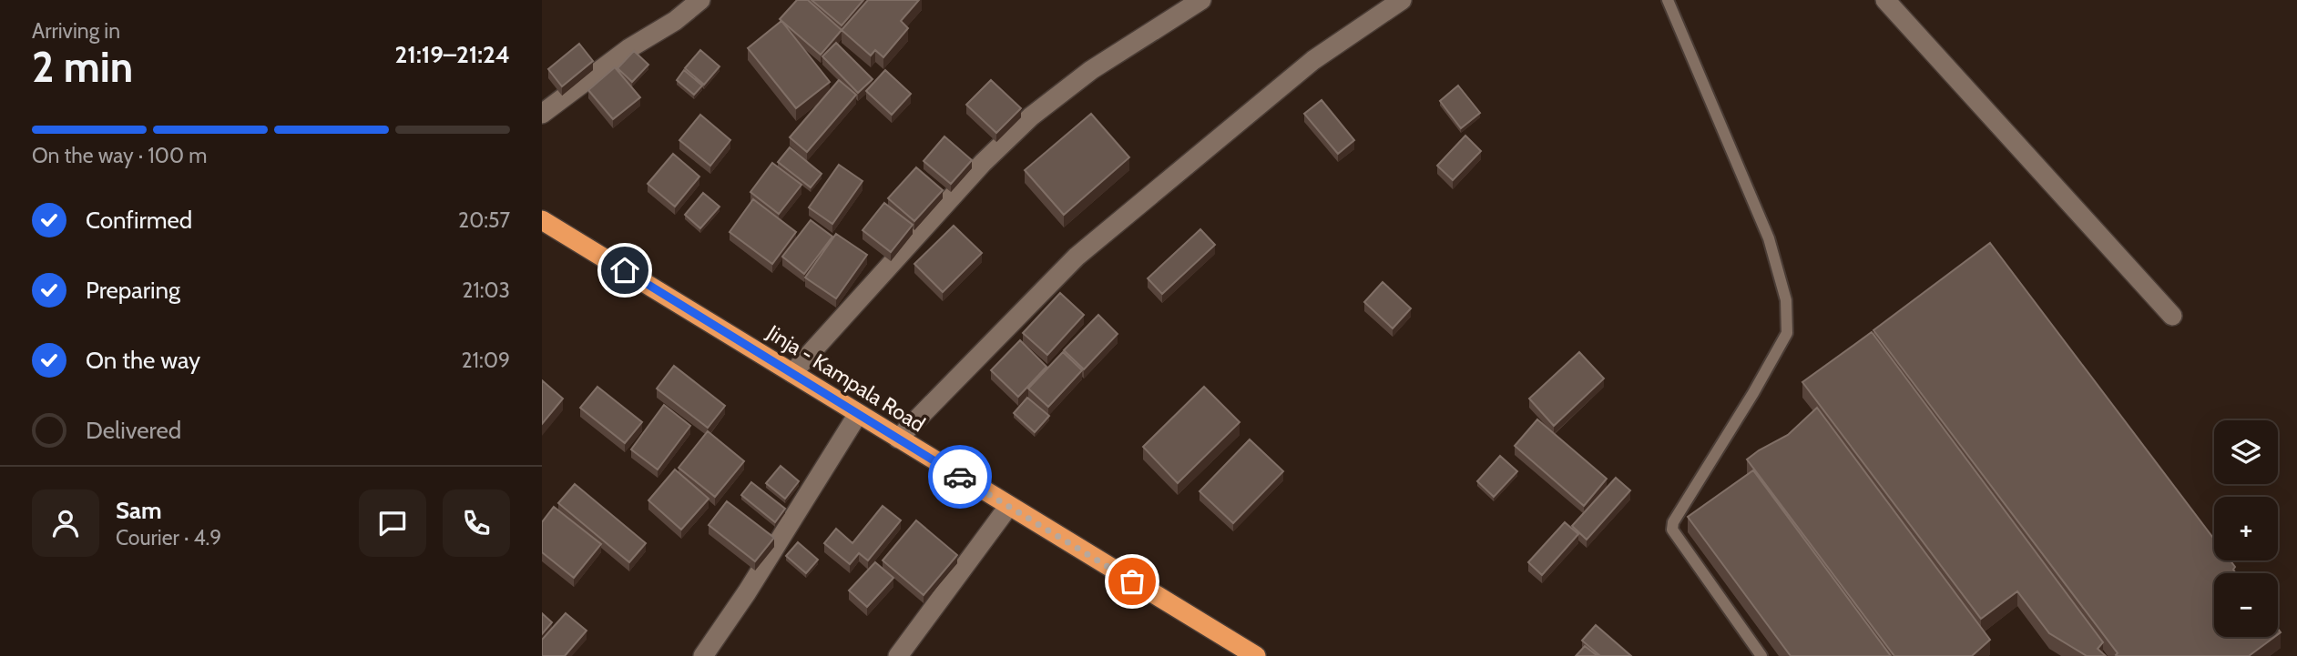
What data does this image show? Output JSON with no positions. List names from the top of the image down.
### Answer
{
  "streets": {
    "highway": ["Jinja - Kampala Road"]
  },
  "page": {
    "heading": ["2 min", "Arriving in", "21:19–21:24"],
    "panel": ["Sam", "Courier · 4.9"],
    "bar": "On the way · 100 m",
    "list": [
      ["Confirmed", "20:57"],
      ["Preparing", "21:03"],
      ["On the way", "21:09"],
      "Delivered"
    ],
    "map_buttons": ["+", "−"]
  }
}
